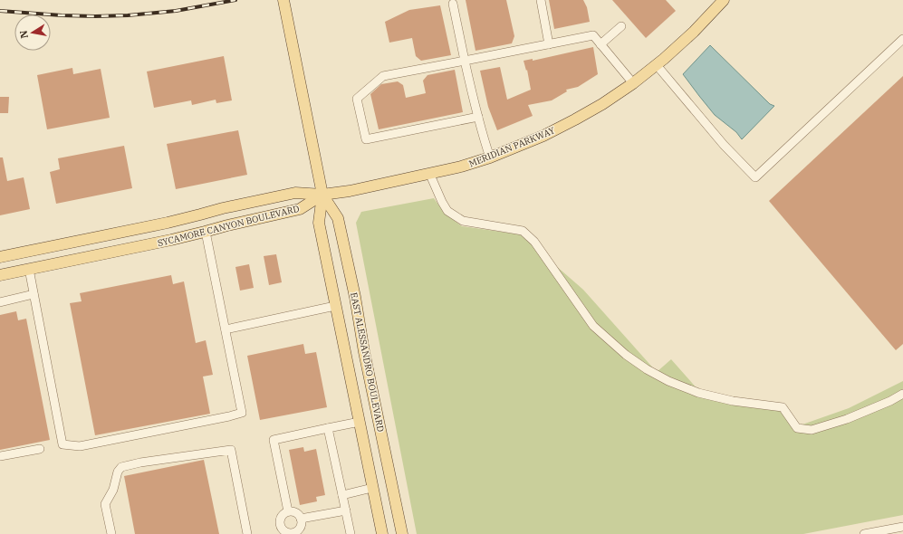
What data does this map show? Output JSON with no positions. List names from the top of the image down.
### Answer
{
  "streets": {
    "main road": ["MERIDIAN PARKWAY", "SYCAMORE CANYON BOULEVARD", "EAST ALESSANDRO BOULEVARD"]
  },
  "crossings": [
    ["MERIDIAN PARKWAY", "SYCAMORE CANYON BOULEVARD"],
    ["MERIDIAN PARKWAY", "EAST ALESSANDRO BOULEVARD"],
    ["SYCAMORE CANYON BOULEVARD", "EAST ALESSANDRO BOULEVARD"]
  ],
  "north": "left"
}
